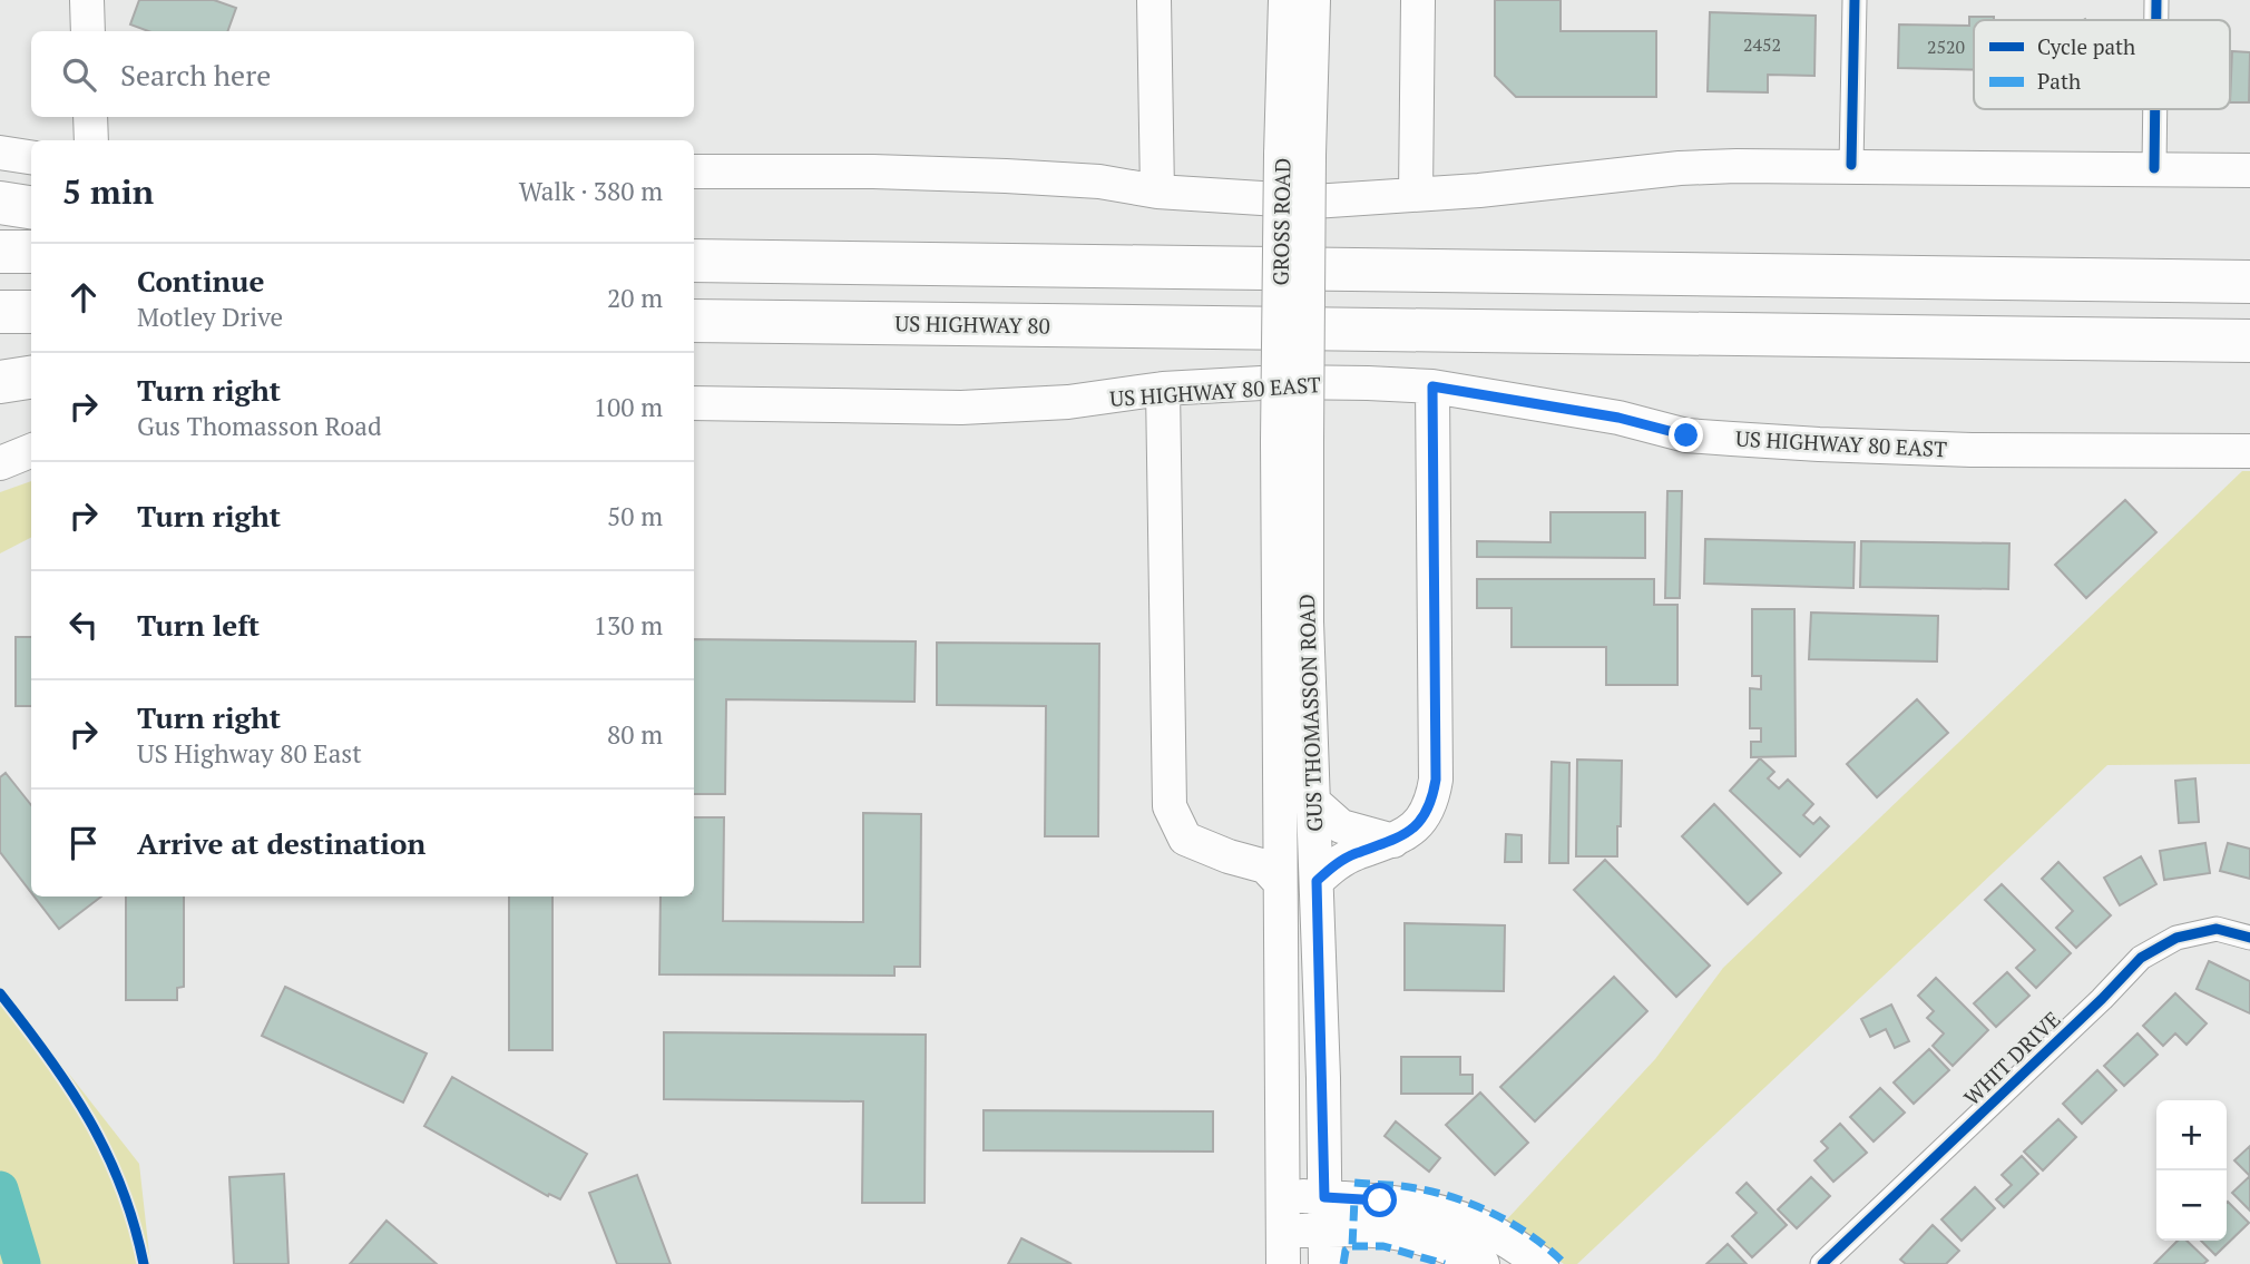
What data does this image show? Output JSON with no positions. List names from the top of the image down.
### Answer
{
  "streets": {
    "highway": ["US HIGHWAY 80"],
    "main road": ["GROSS ROAD", "US HIGHWAY 80 EAST", "GUS THOMASSON ROAD"],
    "street": ["WHIT DRIVE"]
  },
  "crossings": [
    ["GROSS ROAD", "GUS THOMASSON ROAD"]
  ],
  "house_numbers": ["2452", "2520"],
  "legend": ["Cycle path", "Path"],
  "page": {
    "search": "Search here",
    "heading": ["5 min", "Walk · 380 m"],
    "list": [
      ["Continue", "Motley Drive", "20 m"],
      ["Turn right", "Gus Thomasson Road", "100 m"],
      ["Turn right", "50 m"],
      ["Turn left", "130 m"],
      ["Turn right", "US Highway 80 East", "80 m"],
      "Arrive at destination"
    ],
    "map_buttons": ["+", "−"]
  }
}
